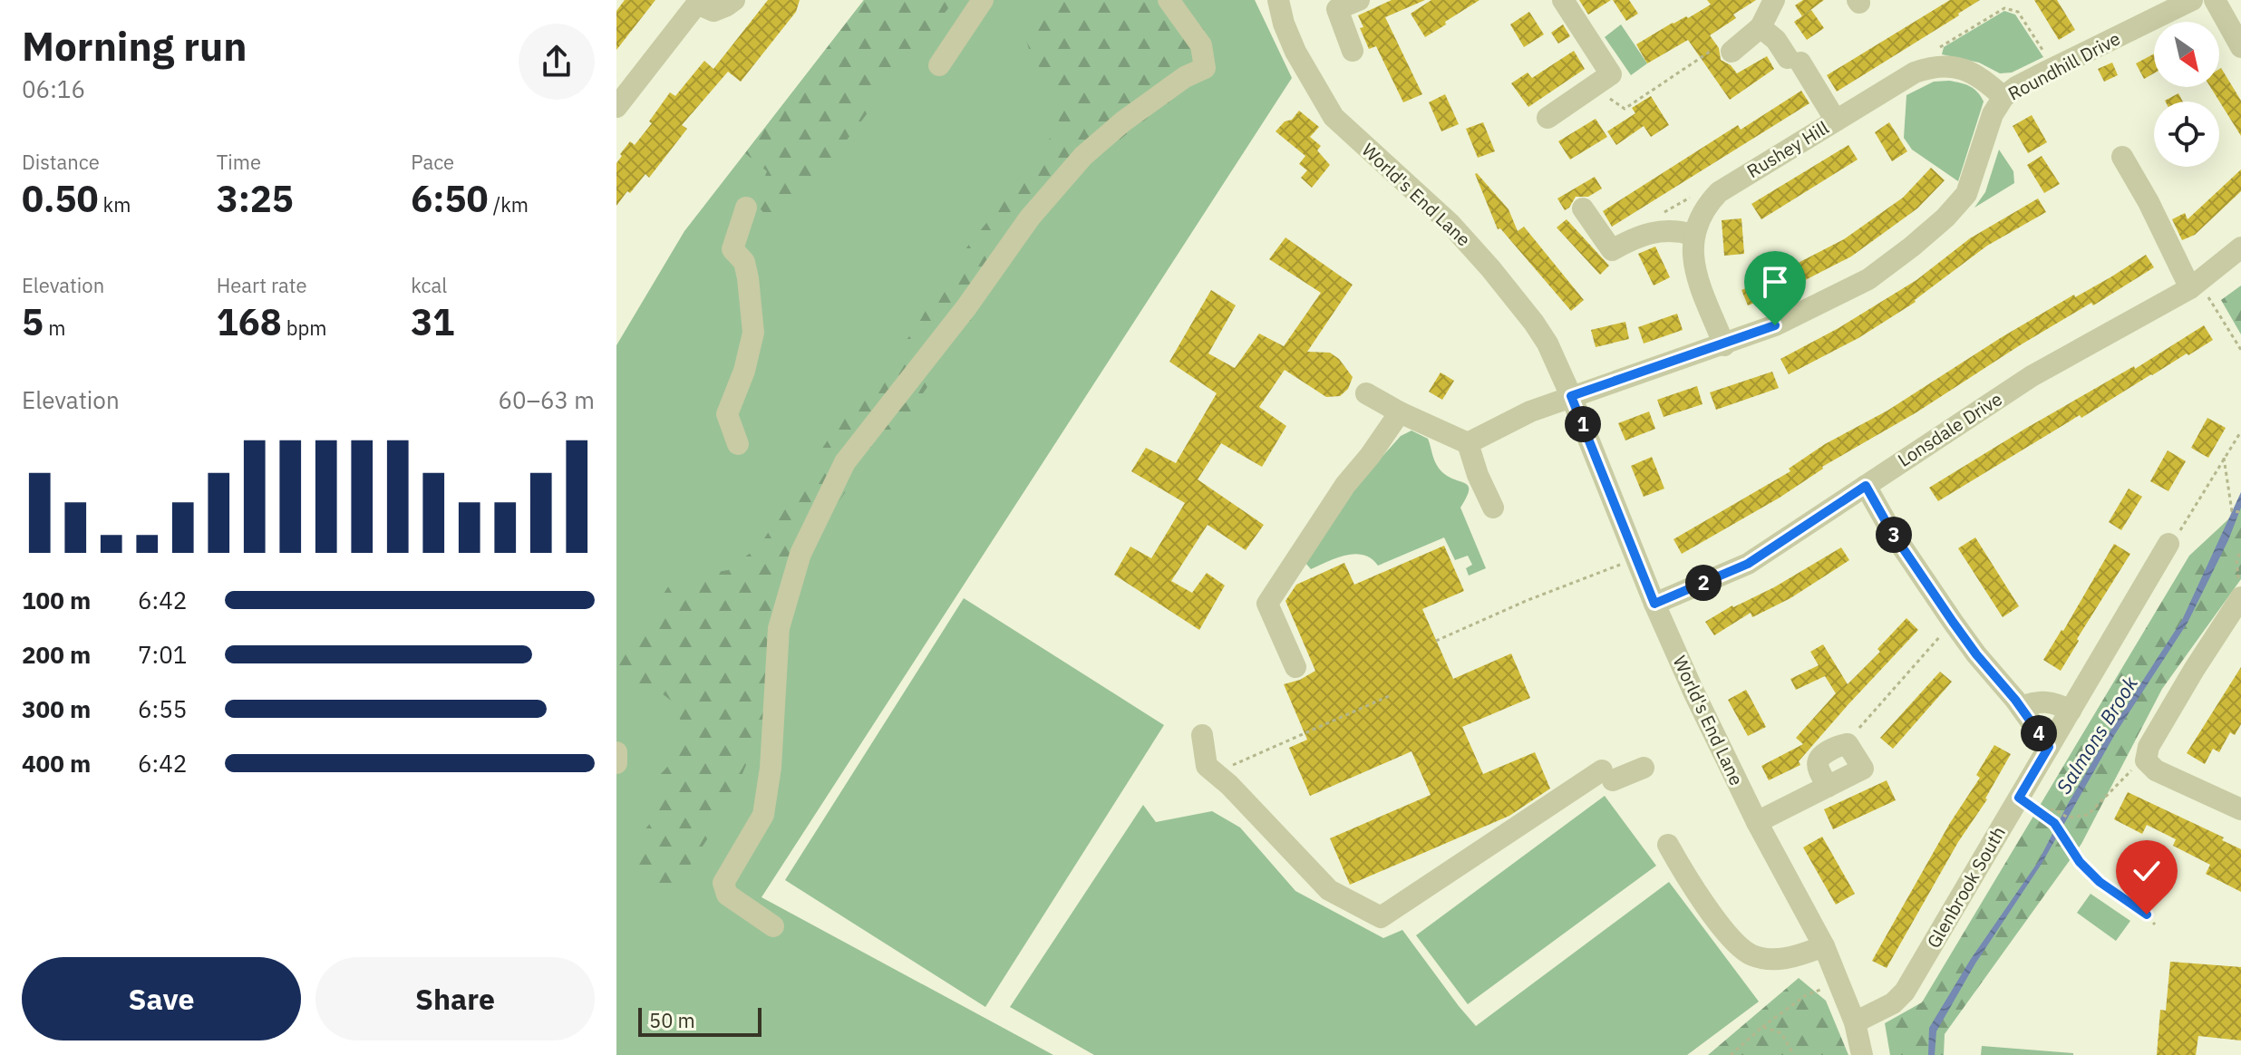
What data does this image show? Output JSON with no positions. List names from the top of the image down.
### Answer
{
  "streets": {
    "street": [
      "Roundhill Drive",
      "Rushey Hill",
      "World's End Lane",
      "Lonsdale Drive",
      "Glenbrook South"
    ]
  },
  "crossings": [
    ["Roundhill Drive", "World's End Lane"],
    ["World's End Lane", "Lonsdale Drive"],
    ["World's End Lane", "Glenbrook South"]
  ],
  "water": ["Salmons Brook"],
  "scale_bar": "50 m",
  "north": "bottom right",
  "page": {
    "heading": ["Morning run", "06:16"],
    "stats": [
      ["Distance", "0.50 km"],
      ["Time", "3:25"],
      ["Pace", "6:50 /km"],
      ["Elevation", "5 m"],
      ["Heart rate", "168 bpm"],
      ["kcal", "31"]
    ],
    "chart": ["Elevation", "60–63 m"],
    "pins": [
      "1",
      "3",
      "2",
      "4"
    ],
    "list": [
      {
        "name": "100 m",
        "note": "6:42"
      },
      {
        "name": "200 m",
        "note": "7:01"
      },
      {
        "name": "300 m",
        "note": "6:55"
      },
      {
        "name": "400 m",
        "note": "6:42"
      }
    ],
    "buttons": ["Save", "Share"],
    "scale": "50 m"
  }
}
